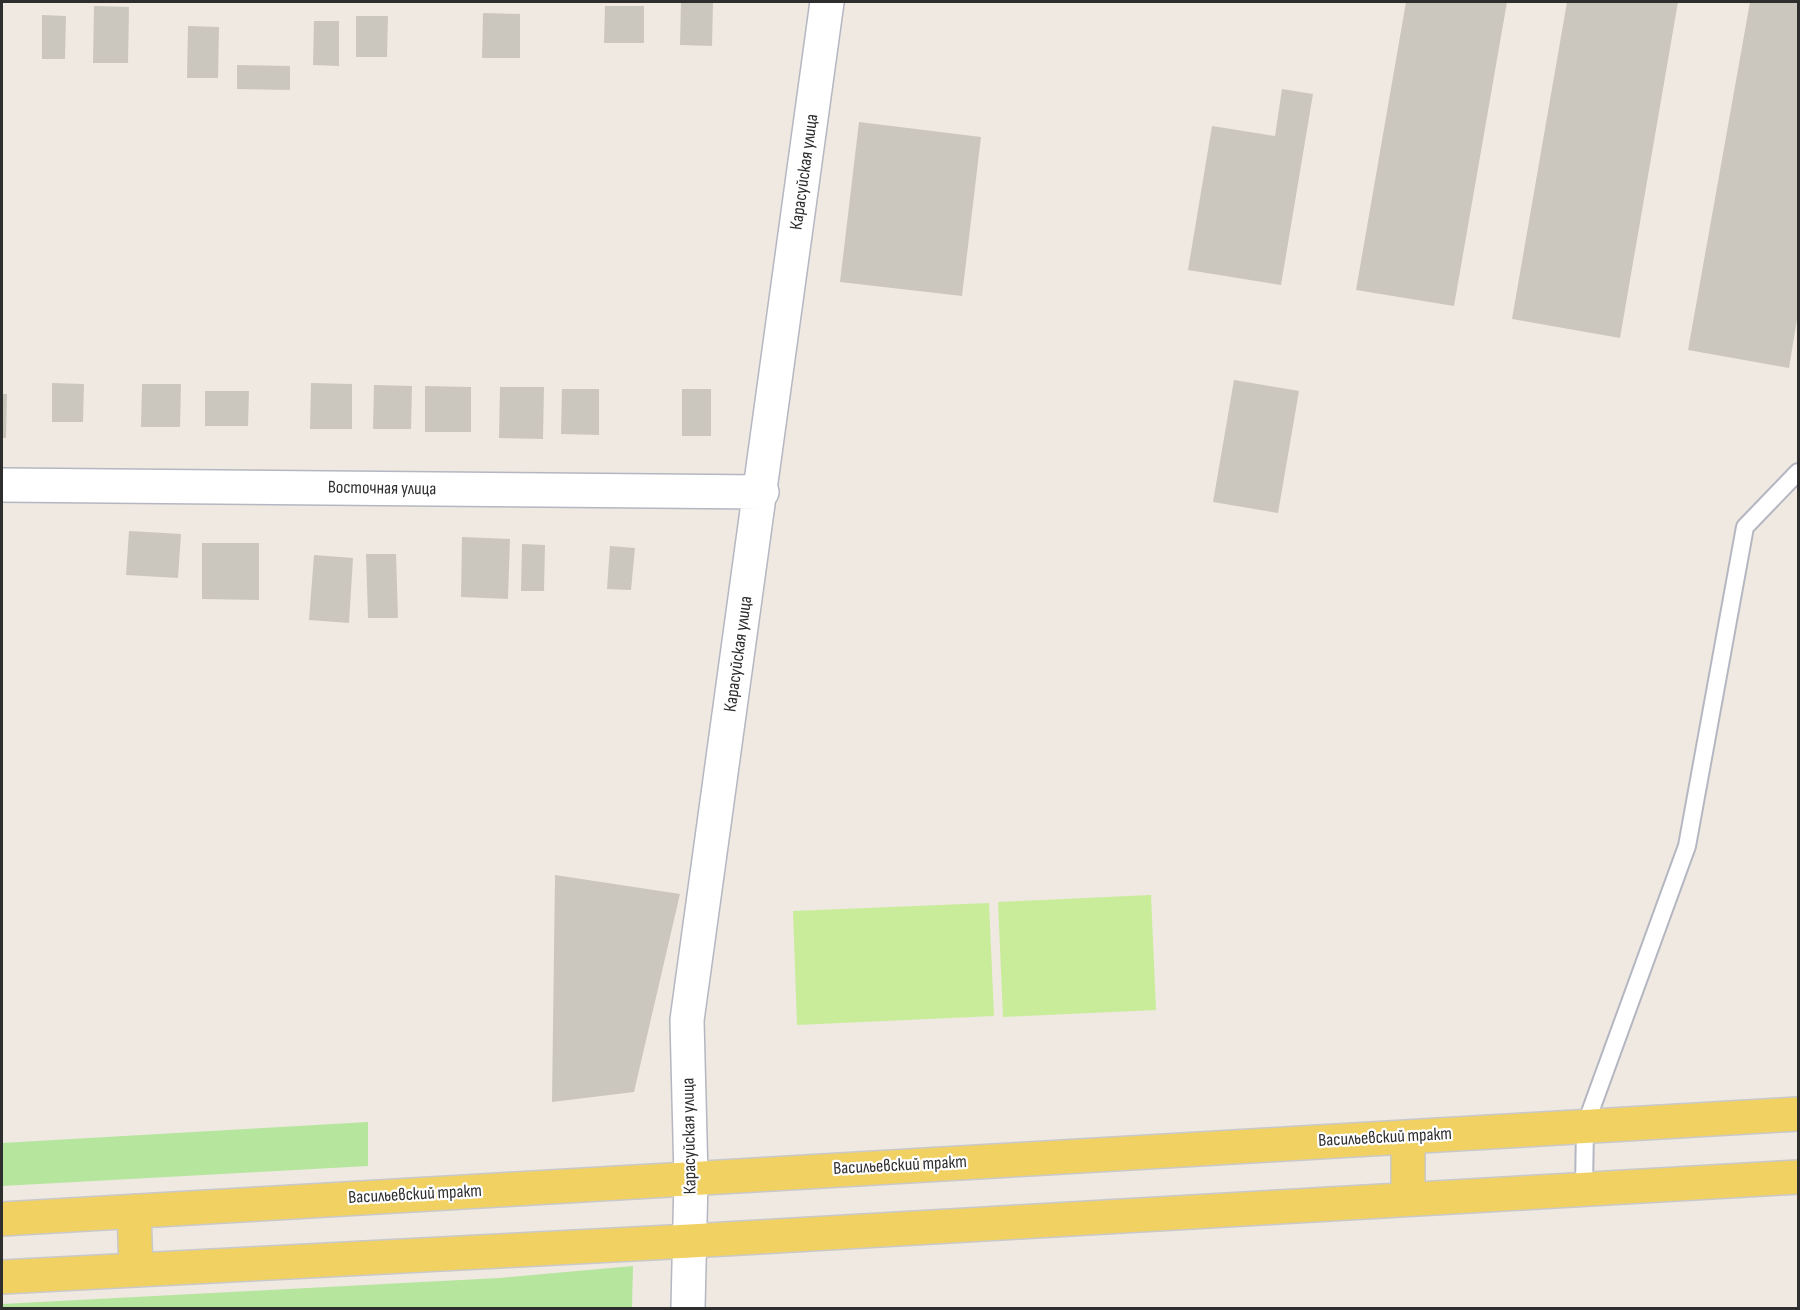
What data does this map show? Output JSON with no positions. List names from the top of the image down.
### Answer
{
  "streets": {
    "main road": ["Васильевский тракт"],
    "street": ["Карасуйская улица", "Восточная улица"]
  },
  "crossings": [
    ["Карасуйская улица", "Восточная улица"],
    ["Карасуйская улица", "Васильевский тракт"]
  ]
}
